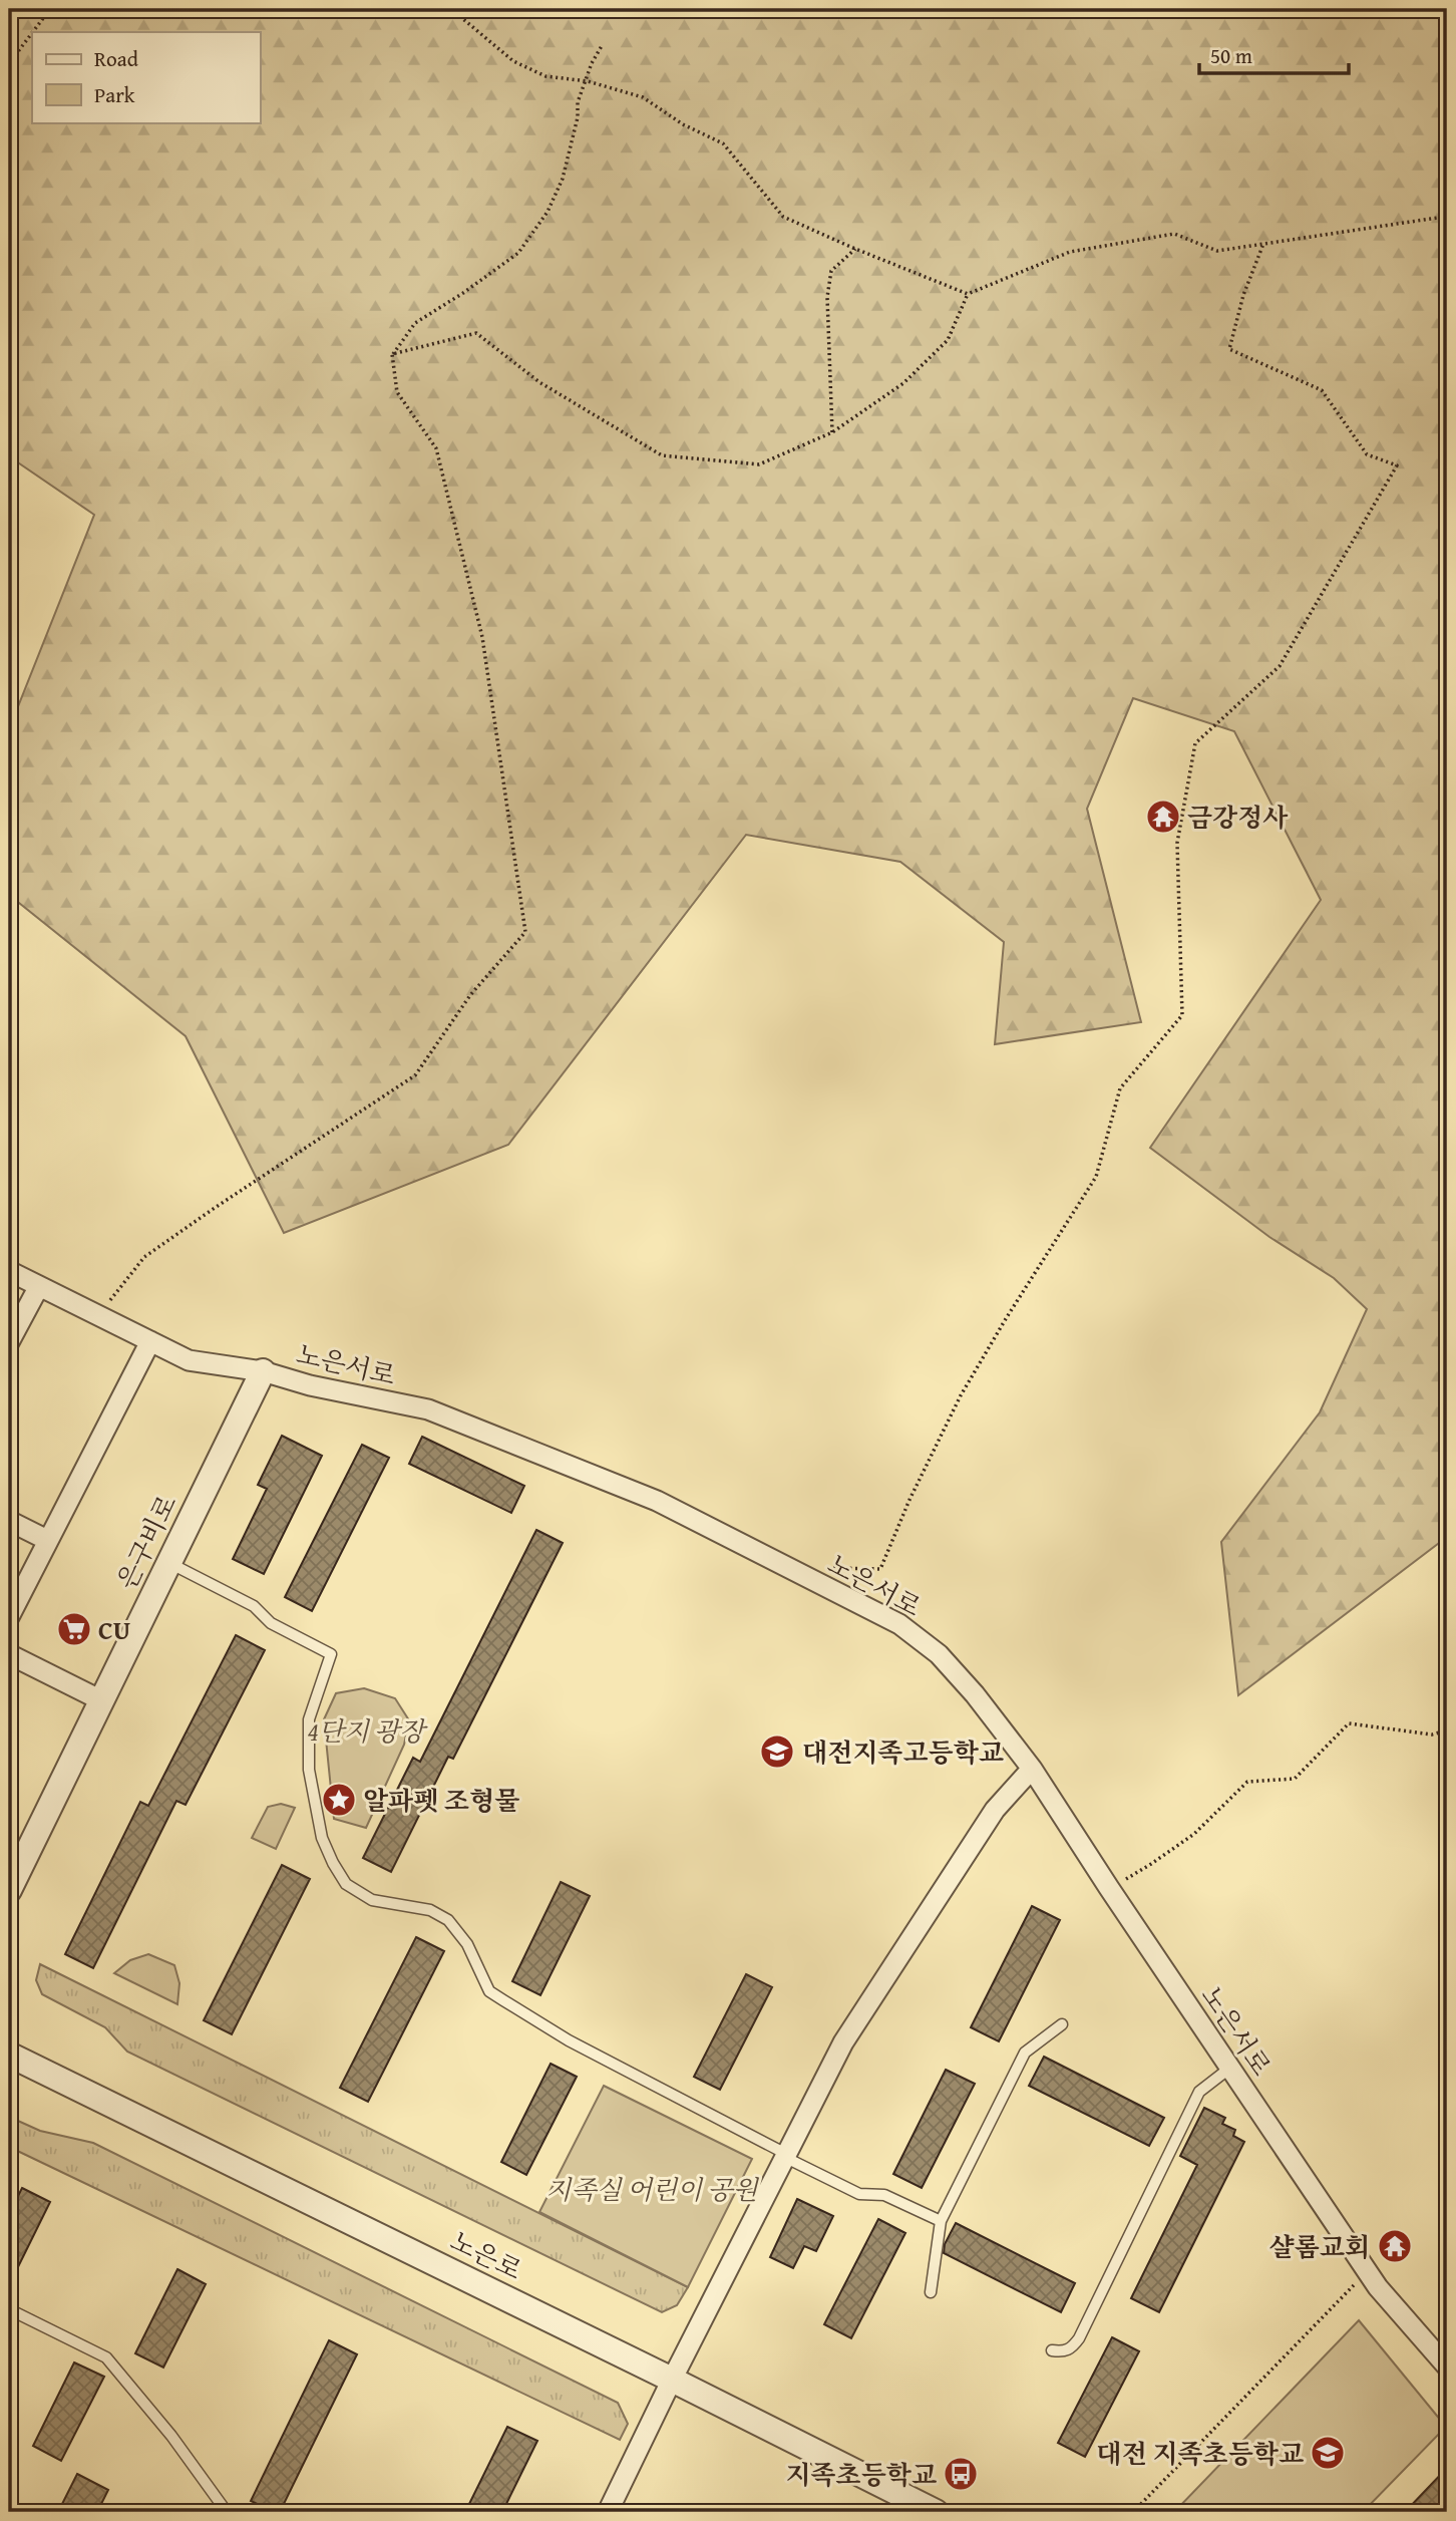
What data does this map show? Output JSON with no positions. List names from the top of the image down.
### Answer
{
  "streets": {
    "street": ["노은서로", "은구비로", "노은로"]
  },
  "crossings": [
    ["노은서로", "은구비로"]
  ],
  "parks": ["4단지 광장", "지족실 어린이 공원"],
  "places": {
    "temple": ["금강정사", "샬롬교회"],
    "supermarket": ["CU"],
    "school or university": ["대전지족고등학교", "대전 지족초등학교"],
    "place": ["알파펫 조형물"],
    "bus stop": ["지족초등학교"]
  },
  "legend": ["Road", "Park"],
  "scale_bar": "50 m"
}
